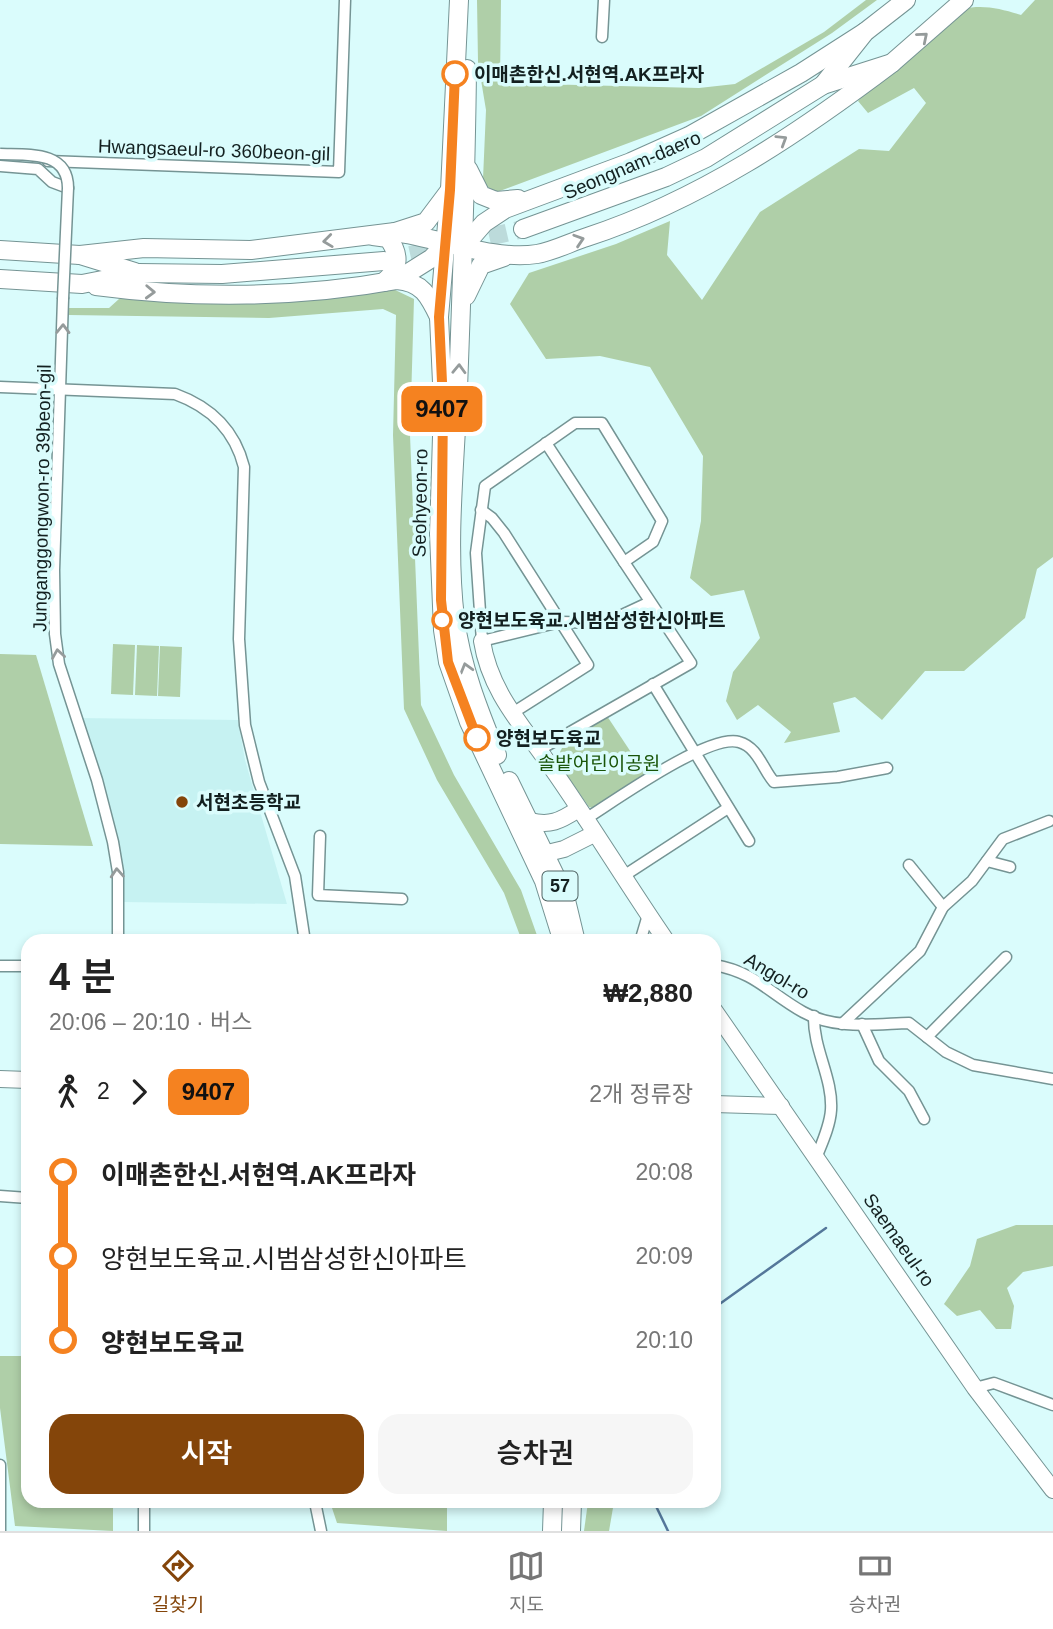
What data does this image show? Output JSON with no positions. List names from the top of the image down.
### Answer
{
  "streets": {
    "main road": ["Seongnam-daero", "Seohyeon-ro", "57"],
    "street": [
      "Hwangsaeul-ro 360beon-gil",
      "Junganggongwon-ro 39beon-gil",
      "Angol-ro",
      "Saemaeul-ro"
    ]
  },
  "one_way": ["Junganggongwon-ro 39beon-gil"],
  "parks": ["솔밭어린이공원"],
  "places": [
    "이매촌한신.서현역.AK프라자",
    "양현보도육교.시범삼성한신아파트",
    "양현보도육교",
    "서현초등학교"
  ],
  "lines": ["bus line 9407"],
  "page": {
    "on_map": "9407",
    "heading": ["4 분", "20:06 – 20:10 · 버스", "₩2,880"],
    "legs": ["2", "9407", "2개 정류장"],
    "list": [
      {
        "name": "이매촌한신.서현역.AK프라자",
        "value": "20:08"
      },
      {
        "name": "양현보도육교.시범삼성한신아파트",
        "value": "20:09"
      },
      {
        "name": "양현보도육교",
        "value": "20:10"
      }
    ],
    "buttons": ["시작", "승차권"],
    "tabs": ["길찾기", "지도", "승차권"]
  }
}
